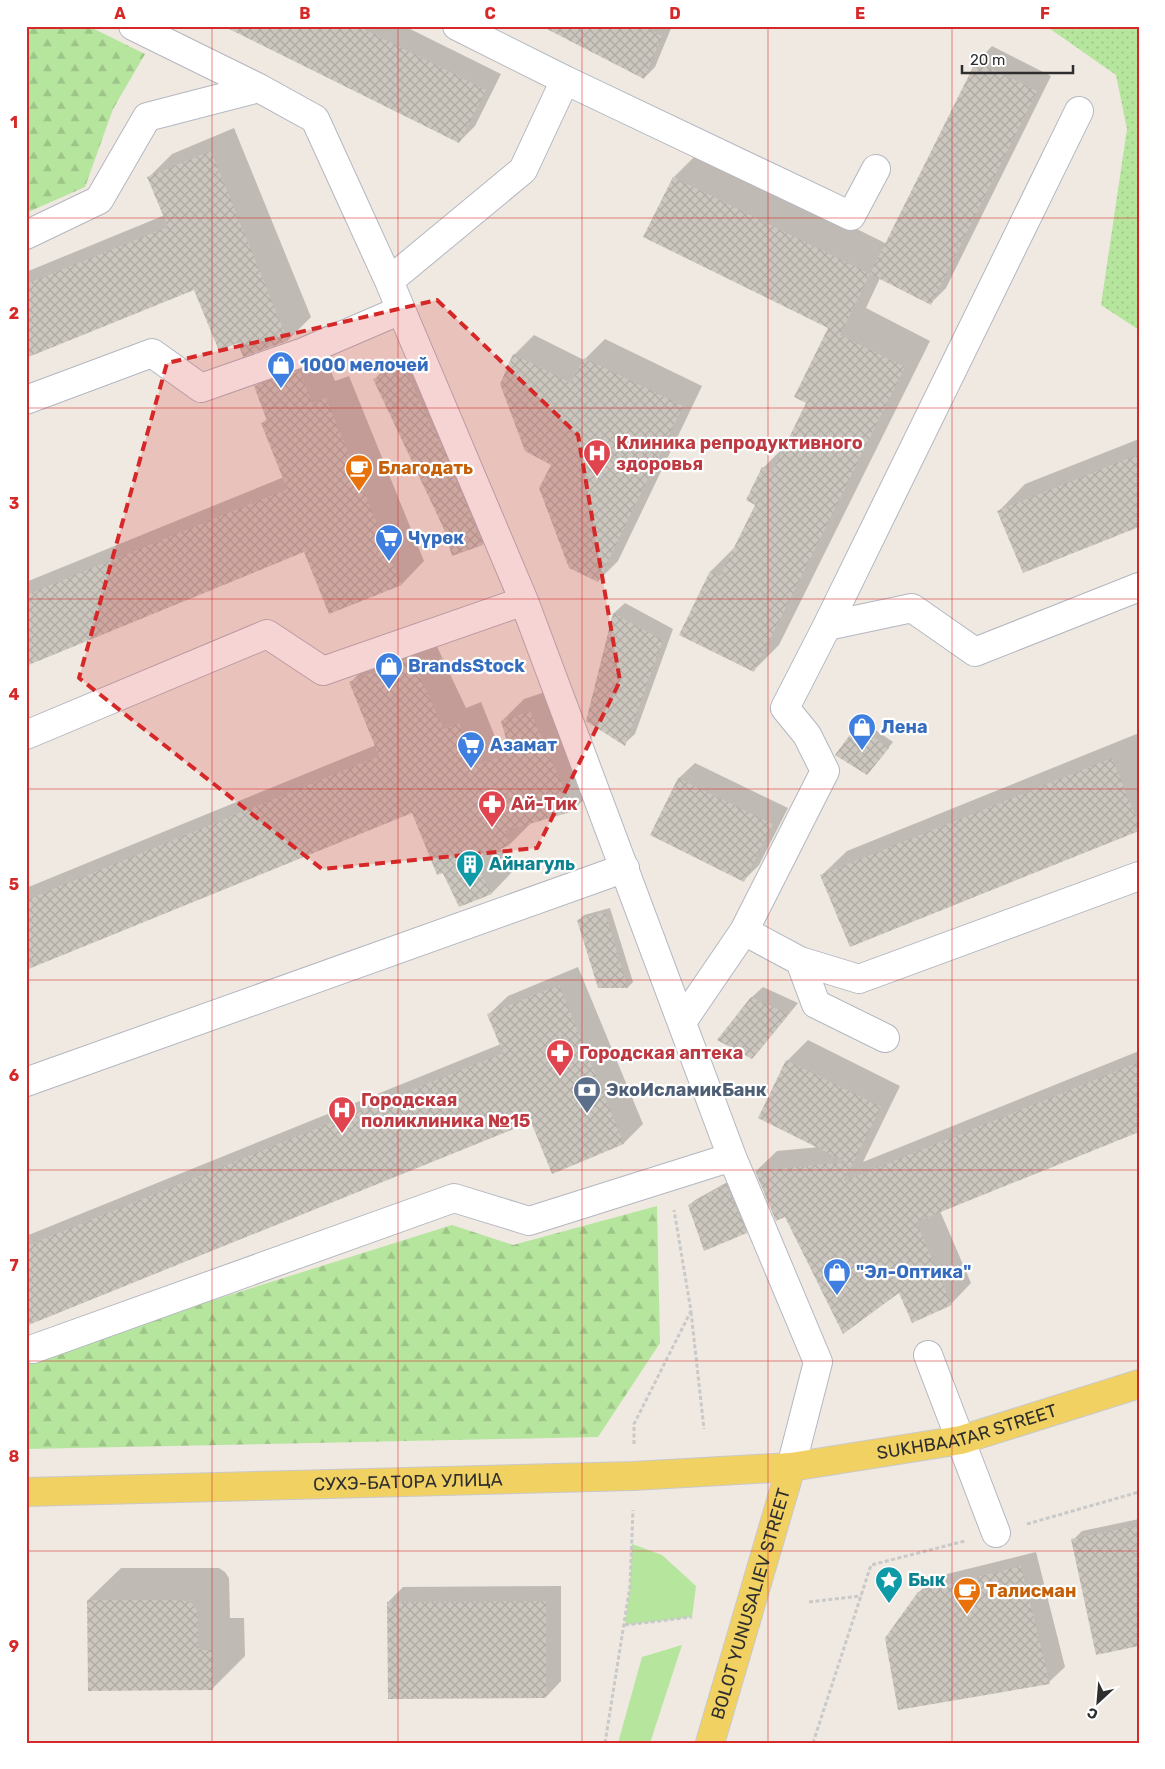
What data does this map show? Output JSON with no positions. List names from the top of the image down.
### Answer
{
  "streets": {
    "main road": ["SUKHBAATAR STREET", "СУХЭ-БАТОРА УЛИЦА", "BOLOT YUNUSALIEV STREET"]
  },
  "crossings": [
    ["SUKHBAATAR STREET", "СУХЭ-БАТОРА УЛИЦА"],
    ["SUKHBAATAR STREET", "BOLOT YUNUSALIEV STREET"],
    ["СУХЭ-БАТОРА УЛИЦА", "BOLOT YUNUSALIEV STREET"]
  ],
  "places": {
    "shop": [
      "1000 мелочей",
      "BrandsStock",
      "Лена",
      "\"Эл-Оптика\""
    ],
    "hospital": ["Клиника репродуктивного здоровья", "Городская поликлиника №15"],
    "cafe": ["Благодать", "Талисман"],
    "supermarket": ["Чүрөк", "Азамат"],
    "pharmacy": ["Ай-Тик", "Городская аптека"],
    "building": ["Айнагуль"],
    "bank": ["ЭкоИсламикБанк"],
    "place": ["Бык"]
  },
  "scale_bar": "20 m",
  "north": "bottom left",
  "grid": {
    "columns": [
      "A",
      "B",
      "C",
      "D",
      "E",
      "F"
    ],
    "rows": [
      "1",
      "2",
      "3",
      "4",
      "5",
      "6",
      "7",
      "8",
      "9"
    ]
  }
}
